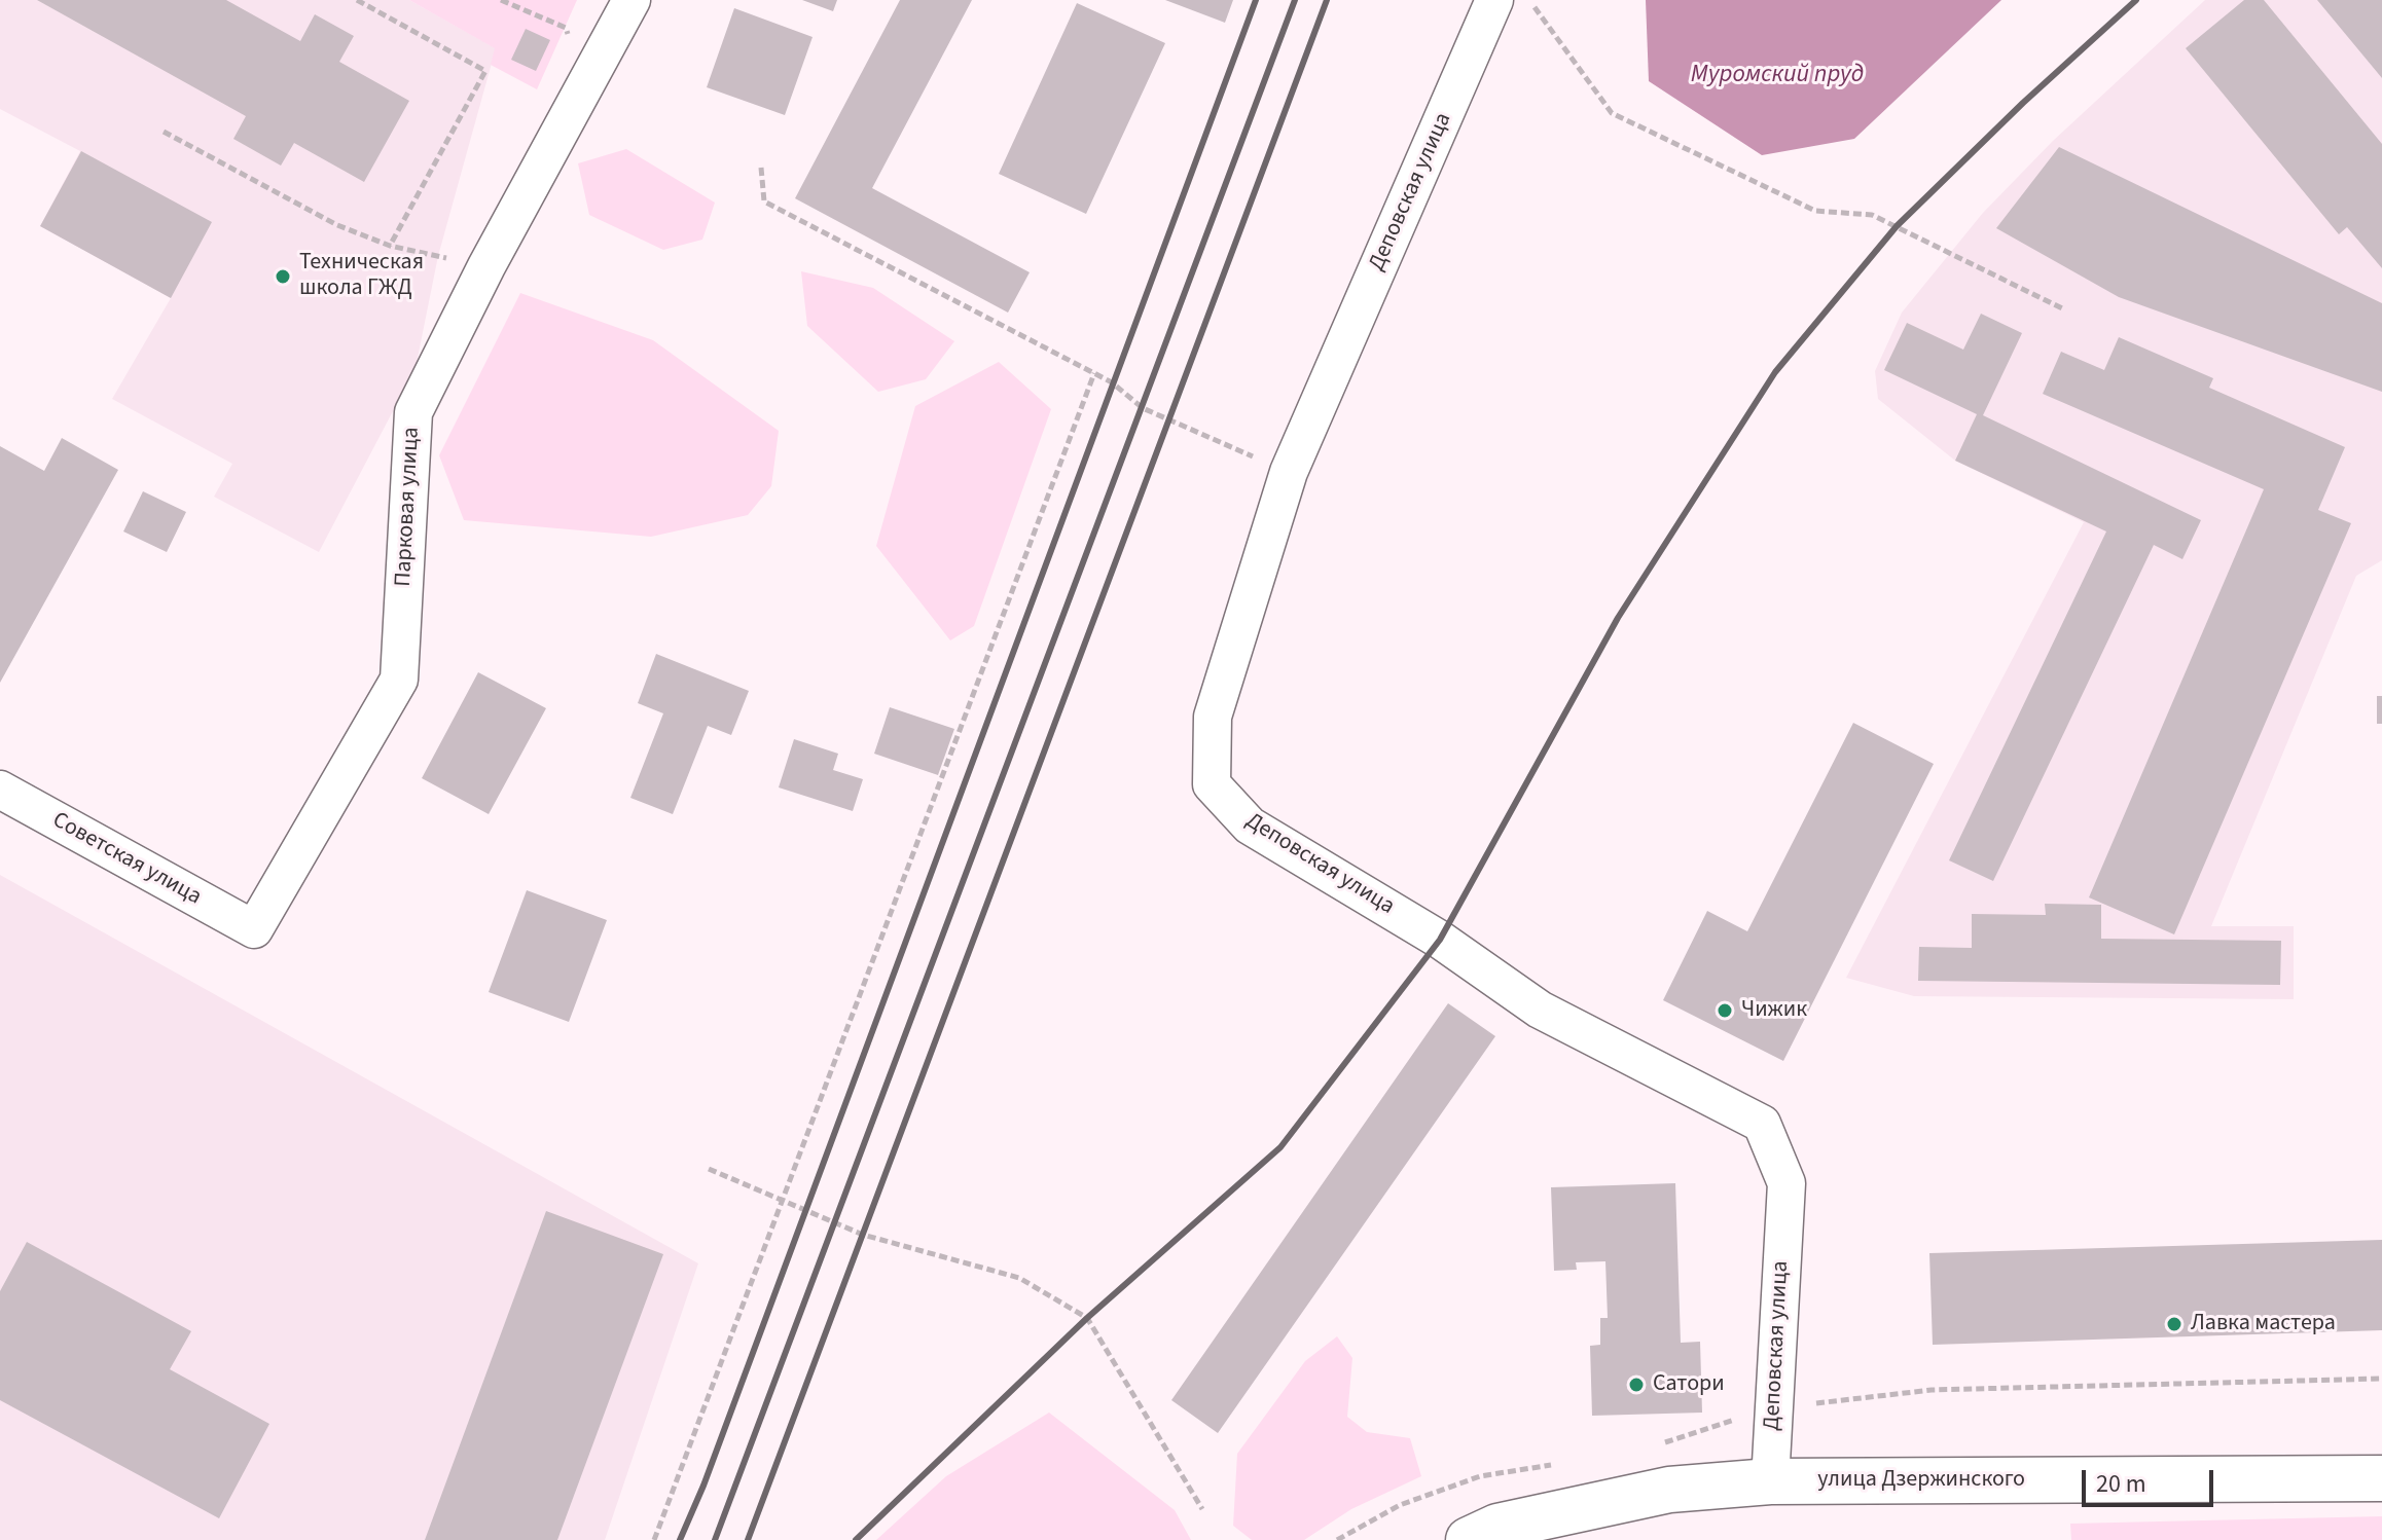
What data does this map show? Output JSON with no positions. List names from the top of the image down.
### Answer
{
  "streets": {
    "street": [
      "Деповская улица",
      "Парковая улица",
      "Советская улица",
      "улица Дзержинского"
    ]
  },
  "crossings": [
    ["Деповская улица", "улица Дзержинского"],
    ["Парковая улица", "Советская улица"]
  ],
  "water": ["Муромский пруд"],
  "places": [
    "Техническая школа ГЖД",
    "Чижик",
    "Лавка мастера",
    "Сатори"
  ],
  "scale_bar": "20 m"
}
